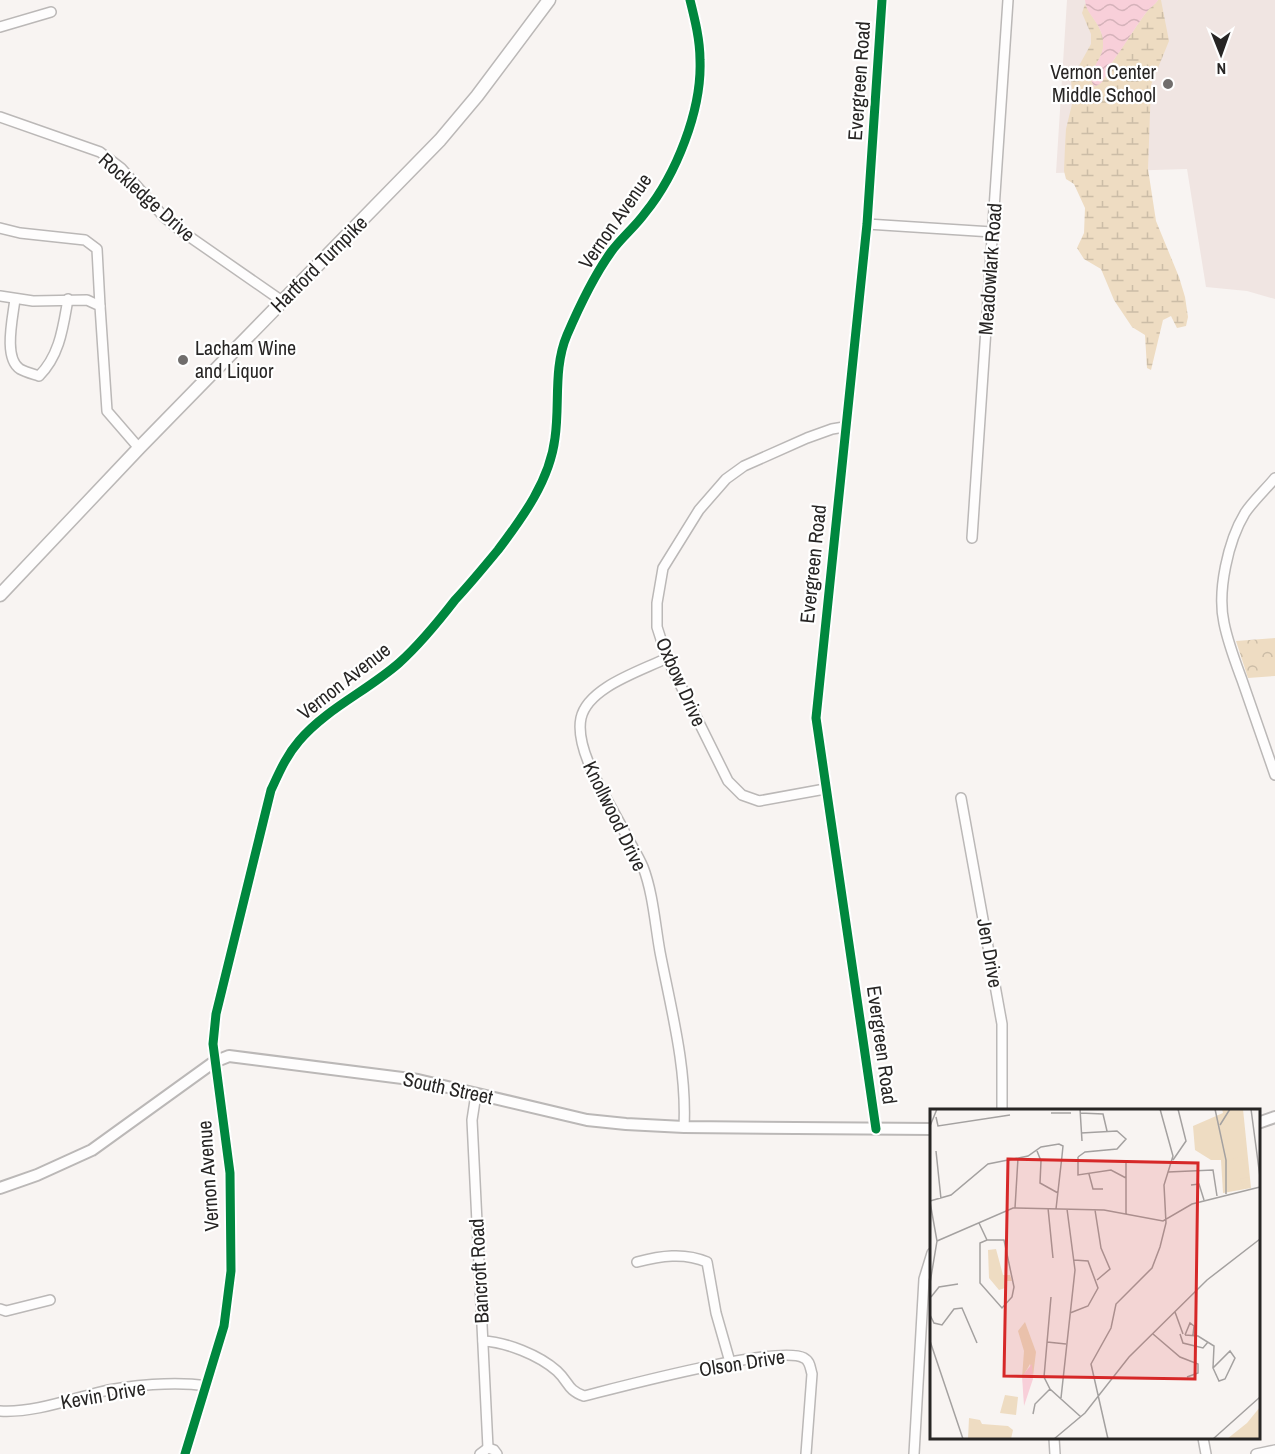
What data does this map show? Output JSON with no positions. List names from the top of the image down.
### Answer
{
  "streets": {
    "main road": ["Hartford Turnpike"],
    "street": [
      "Evergreen Road",
      "Rockledge Drive",
      "Vernon Avenue",
      "Meadowlark Road",
      "Oxbow Drive",
      "Knollwood Drive",
      "Jen Drive",
      "South Street",
      "Bancroft Road",
      "Olson Drive",
      "Kevin Drive"
    ]
  },
  "crossings": [
    ["Evergreen Road", "Oxbow Drive"],
    ["Evergreen Road", "South Street"],
    ["Rockledge Drive", "Hartford Turnpike"],
    ["Vernon Avenue", "South Street"],
    ["Vernon Avenue", "Kevin Drive"],
    ["Oxbow Drive", "Knollwood Drive"],
    ["Knollwood Drive", "South Street"],
    ["South Street", "Bancroft Road"],
    ["Bancroft Road", "Olson Drive"]
  ],
  "places": ["Vernon Center Middle School", "Lacham Wine and Liquor"],
  "north": "bottom"
}
